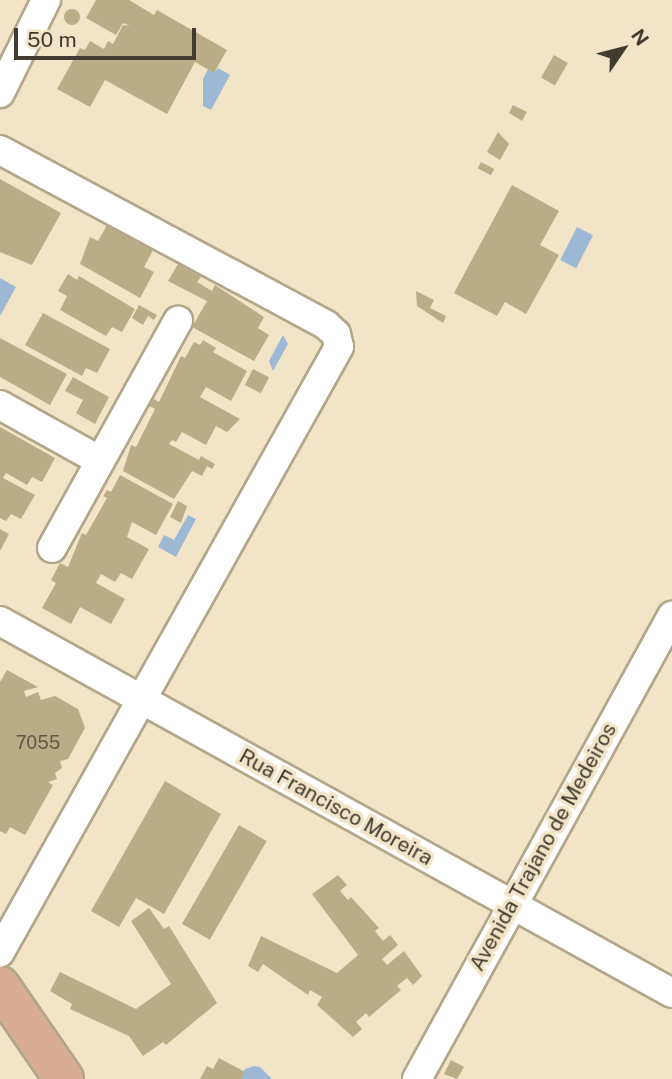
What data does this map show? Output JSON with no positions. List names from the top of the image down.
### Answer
{
  "streets": {
    "street": ["Rua Francisco Moreira", "Avenida Trajano de Medeiros"]
  },
  "crossings": [
    ["Rua Francisco Moreira", "Avenida Trajano de Medeiros"]
  ],
  "house_numbers": ["7055"],
  "scale_bar": "50 m",
  "north": "top right"
}
